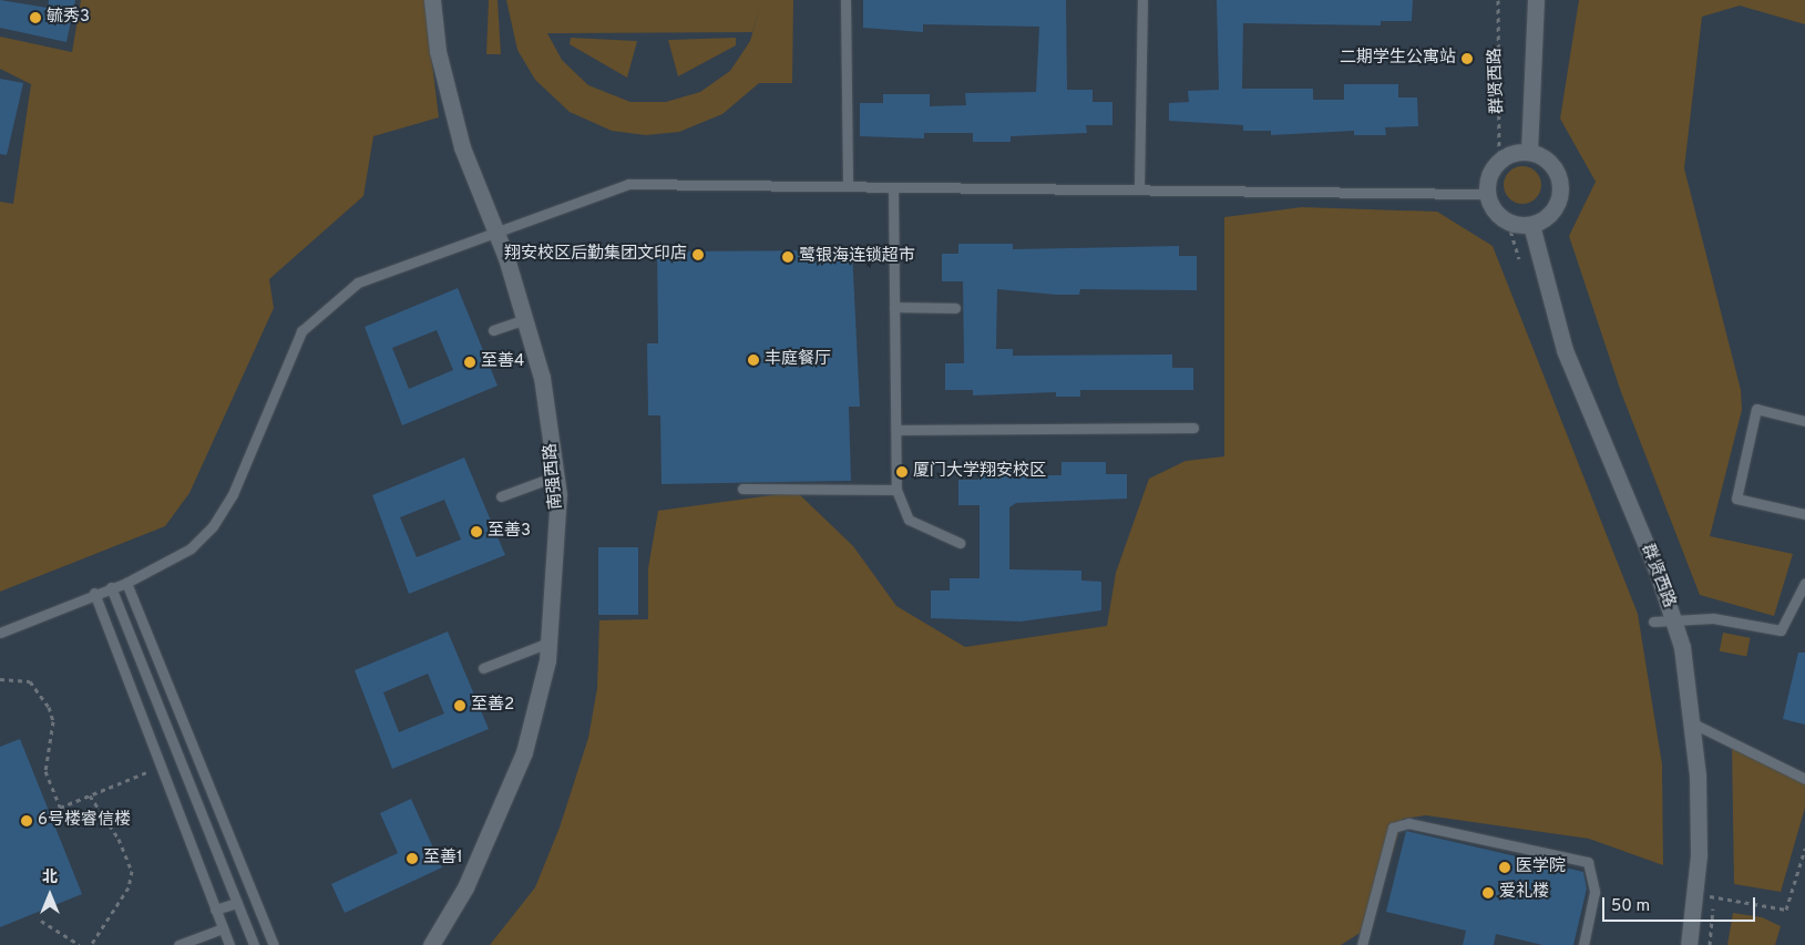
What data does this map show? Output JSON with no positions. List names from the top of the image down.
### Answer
{
  "streets": {
    "street": ["群贤西路", "南强西路"]
  },
  "places": [
    "毓秀3",
    "二期学生公寓站",
    "翔安校区后勤集团文印店",
    "鹭银海连锁超市",
    "丰庭餐厅",
    "至善4",
    "厦门大学翔安校区",
    "至善3",
    "至善2",
    "6号楼睿信楼",
    "至善1",
    "医学院",
    "爱礼楼"
  ],
  "scale_bar": "50 m",
  "north": "top"
}
